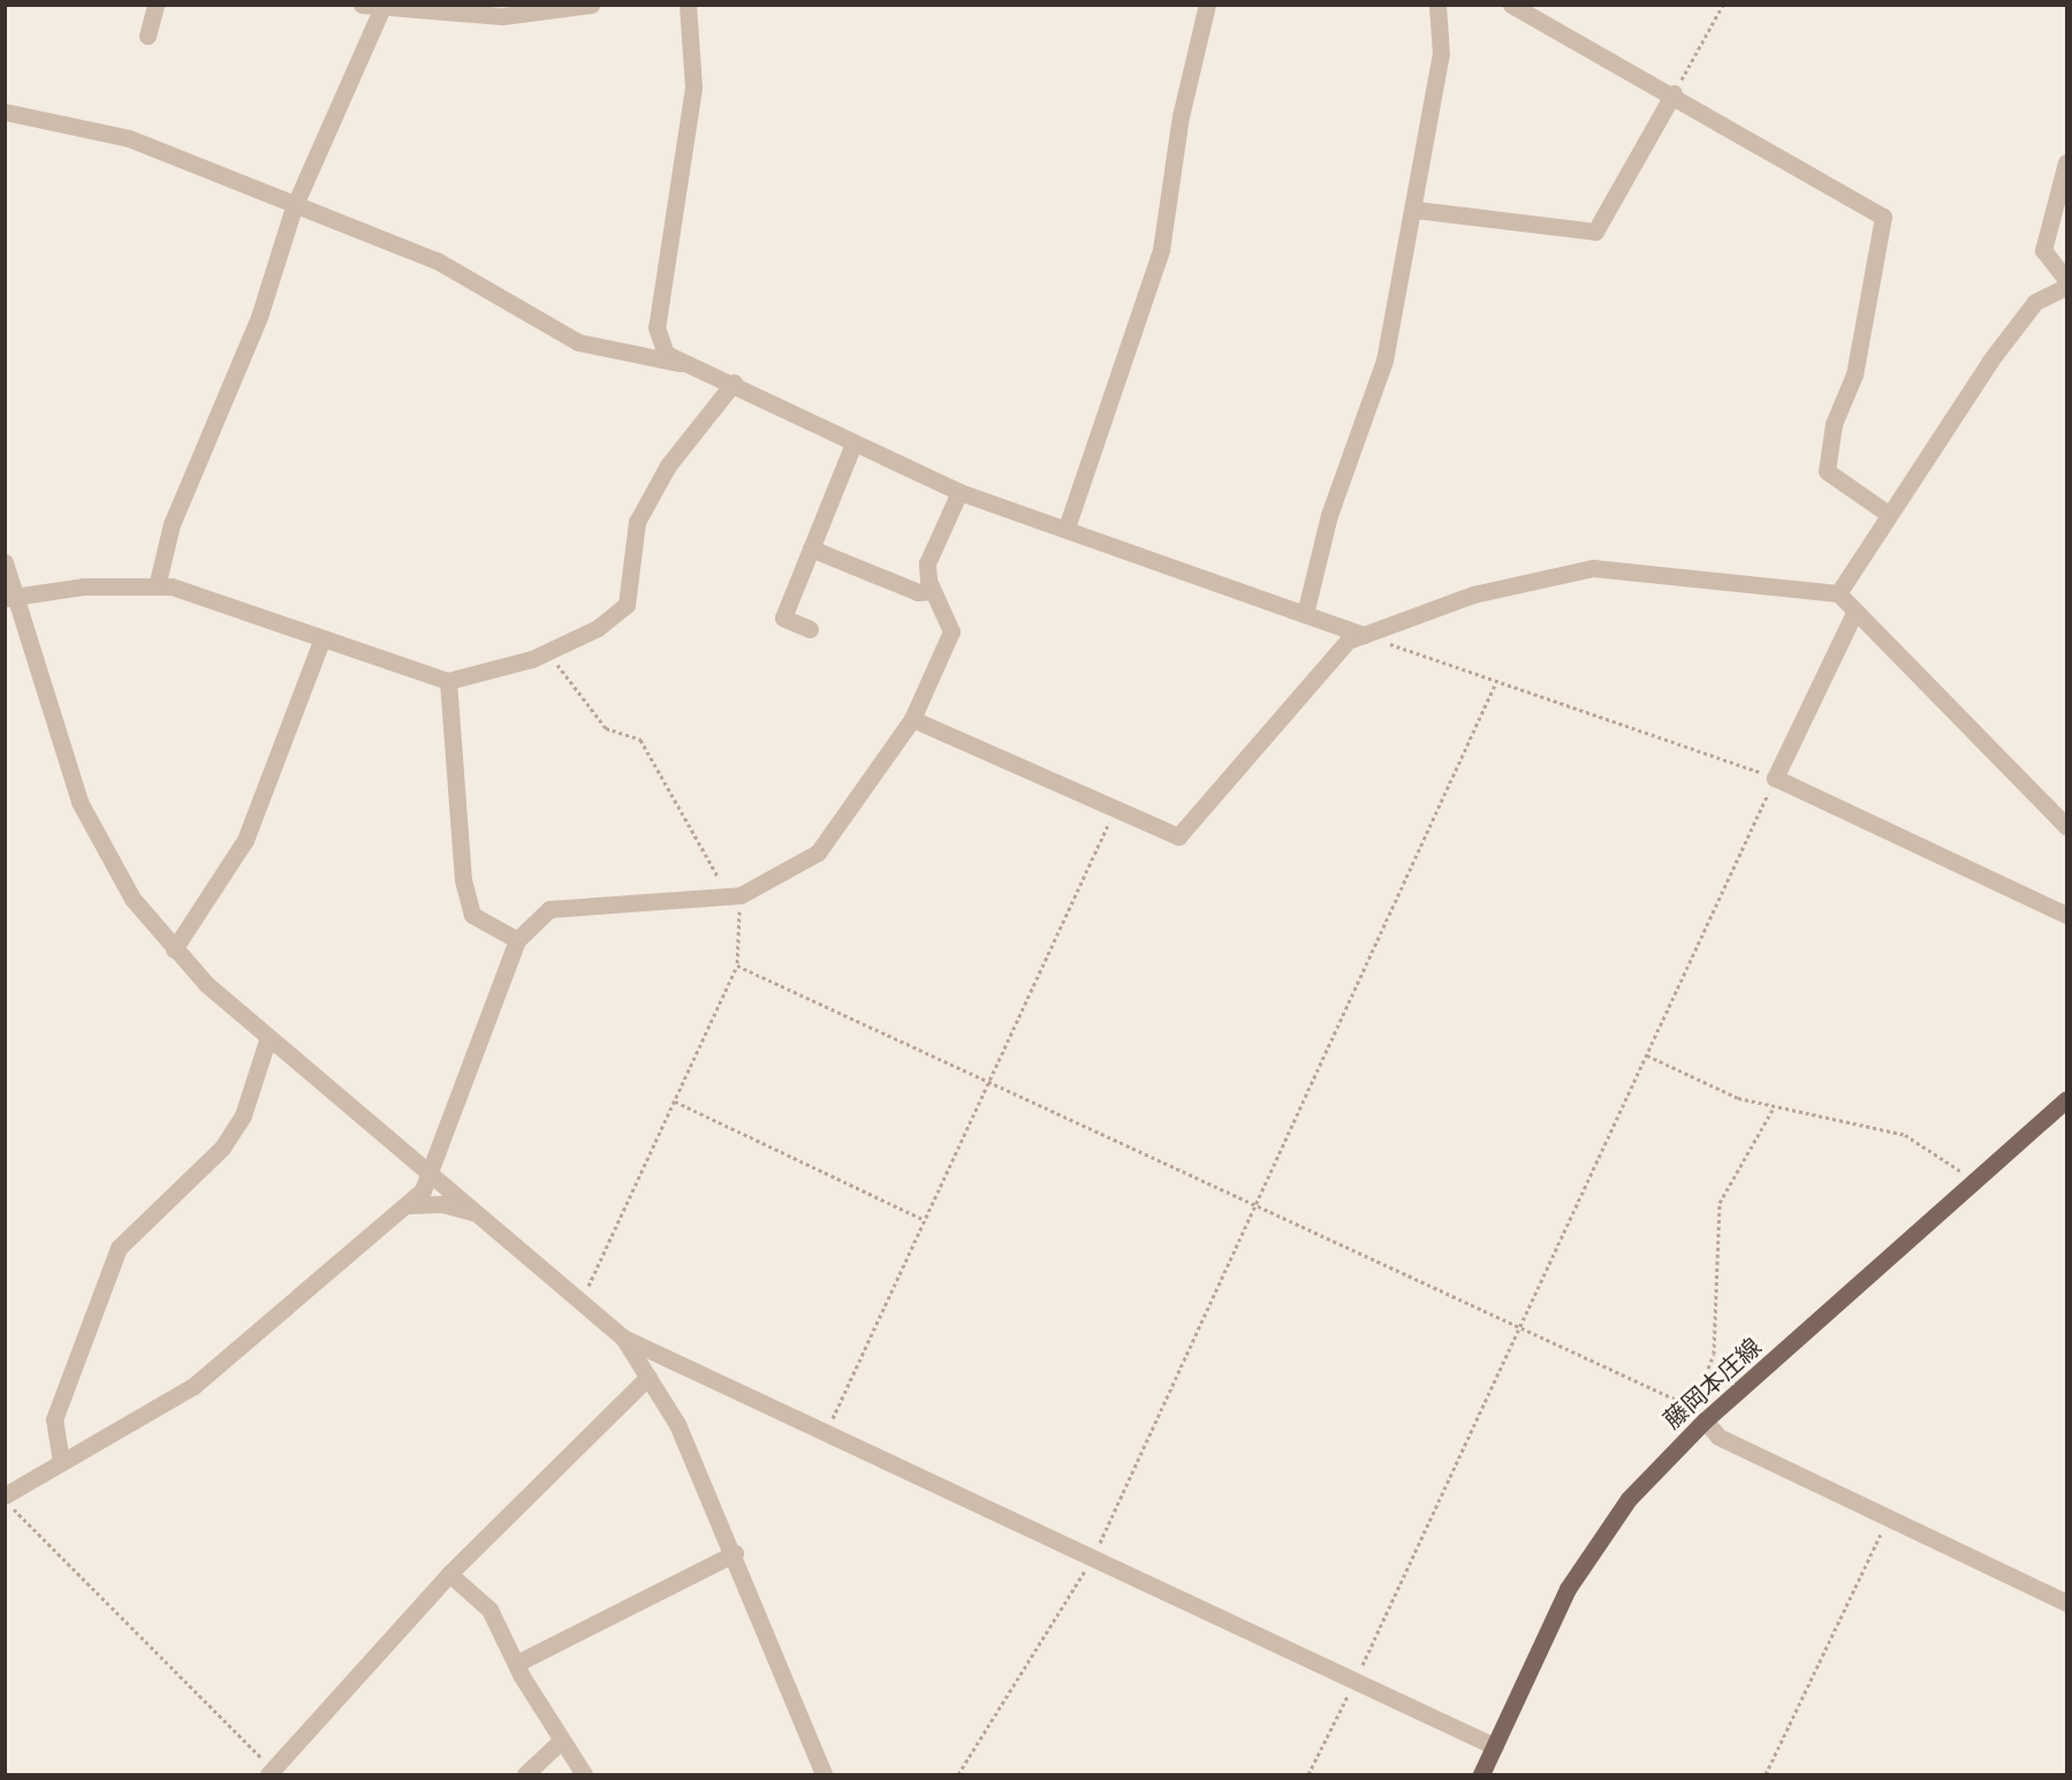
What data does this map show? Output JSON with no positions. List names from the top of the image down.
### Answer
{
  "streets": {
    "main road": ["藤岡本庄線"]
  }
}
